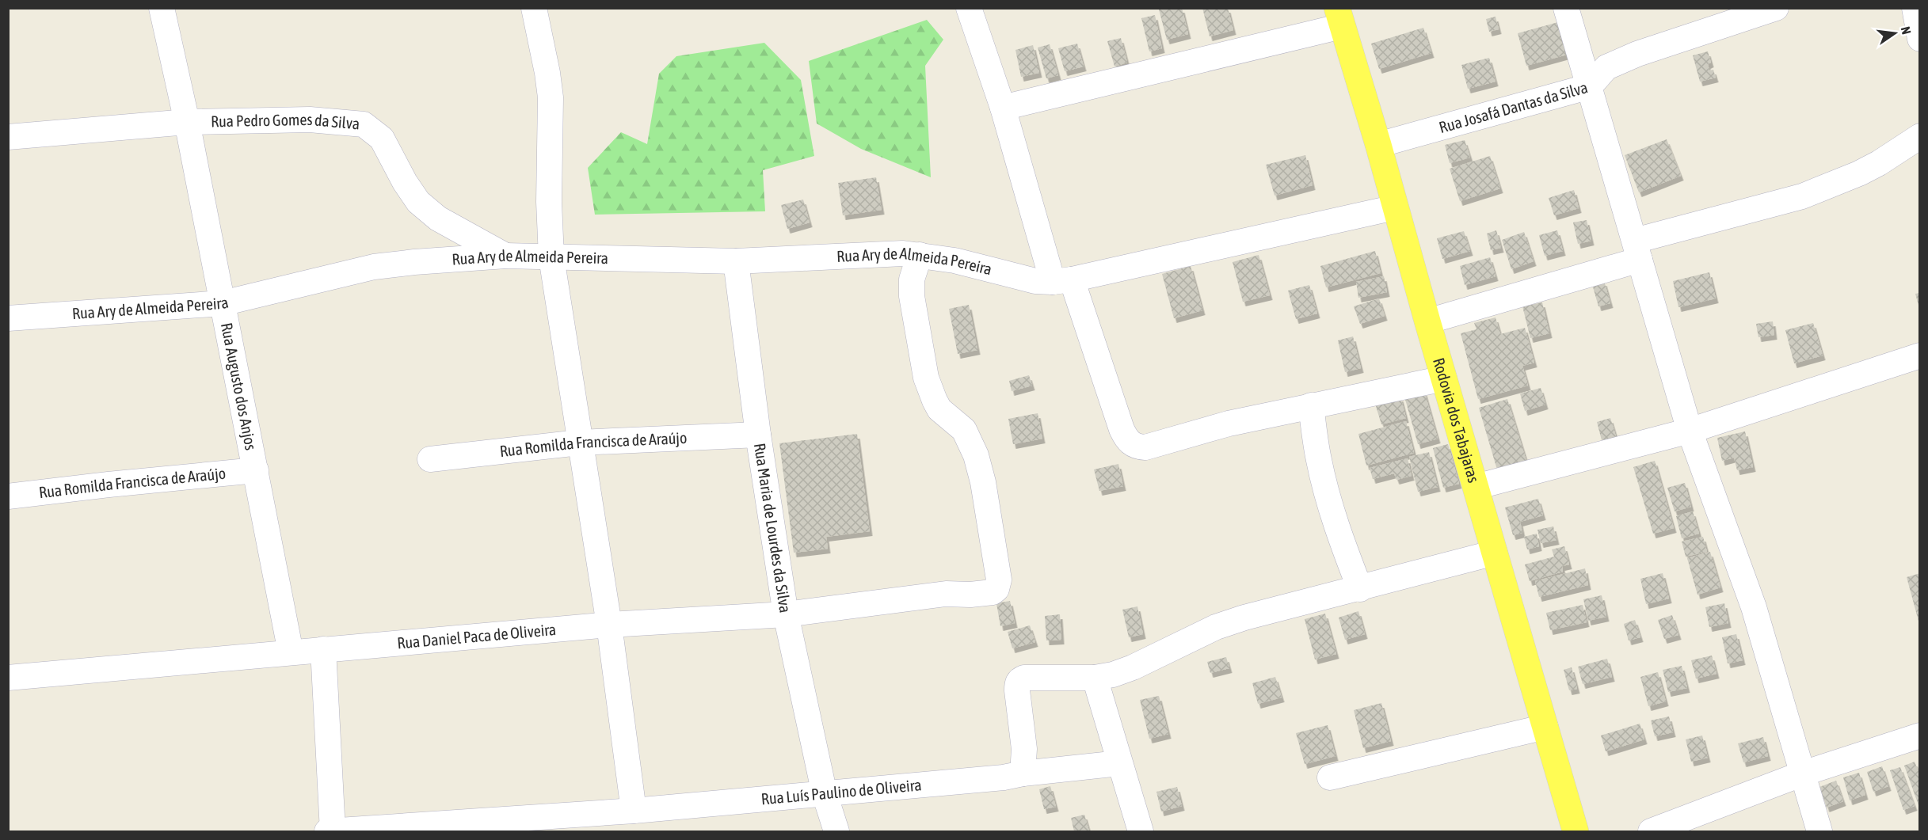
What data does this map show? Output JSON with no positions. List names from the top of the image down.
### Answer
{
  "streets": {
    "main road": ["Rodovia dos Tabajaras"],
    "street": [
      "Rua Josafá Dantas da Silva",
      "Rua Pedro Gomes da Silva",
      "Rua Ary de Almeida Pereira",
      "Rua Augusto dos Anjos",
      "Rua Romilda Francisca de Araújo",
      "Rua Maria de Lourdes da Silva",
      "Rua Daniel Paca de Oliveira",
      "Rua Luís Paulino de Oliveira"
    ]
  },
  "crossings": [
    ["Rua Josafá Dantas da Silva", "Rodovia dos Tabajaras"],
    ["Rua Pedro Gomes da Silva", "Rua Ary de Almeida Pereira"],
    ["Rua Pedro Gomes da Silva", "Rua Augusto dos Anjos"],
    ["Rua Ary de Almeida Pereira", "Rua Augusto dos Anjos"],
    ["Rua Ary de Almeida Pereira", "Rodovia dos Tabajaras"],
    ["Rua Ary de Almeida Pereira", "Rua Maria de Lourdes da Silva"],
    ["Rua Ary de Almeida Pereira", "Rua Daniel Paca de Oliveira"],
    ["Rua Augusto dos Anjos", "Rua Romilda Francisca de Araújo"],
    ["Rua Augusto dos Anjos", "Rua Daniel Paca de Oliveira"],
    ["Rua Romilda Francisca de Araújo", "Rua Maria de Lourdes da Silva"],
    ["Rua Maria de Lourdes da Silva", "Rua Daniel Paca de Oliveira"],
    ["Rua Maria de Lourdes da Silva", "Rua Luís Paulino de Oliveira"]
  ],
  "north": "right"
}
